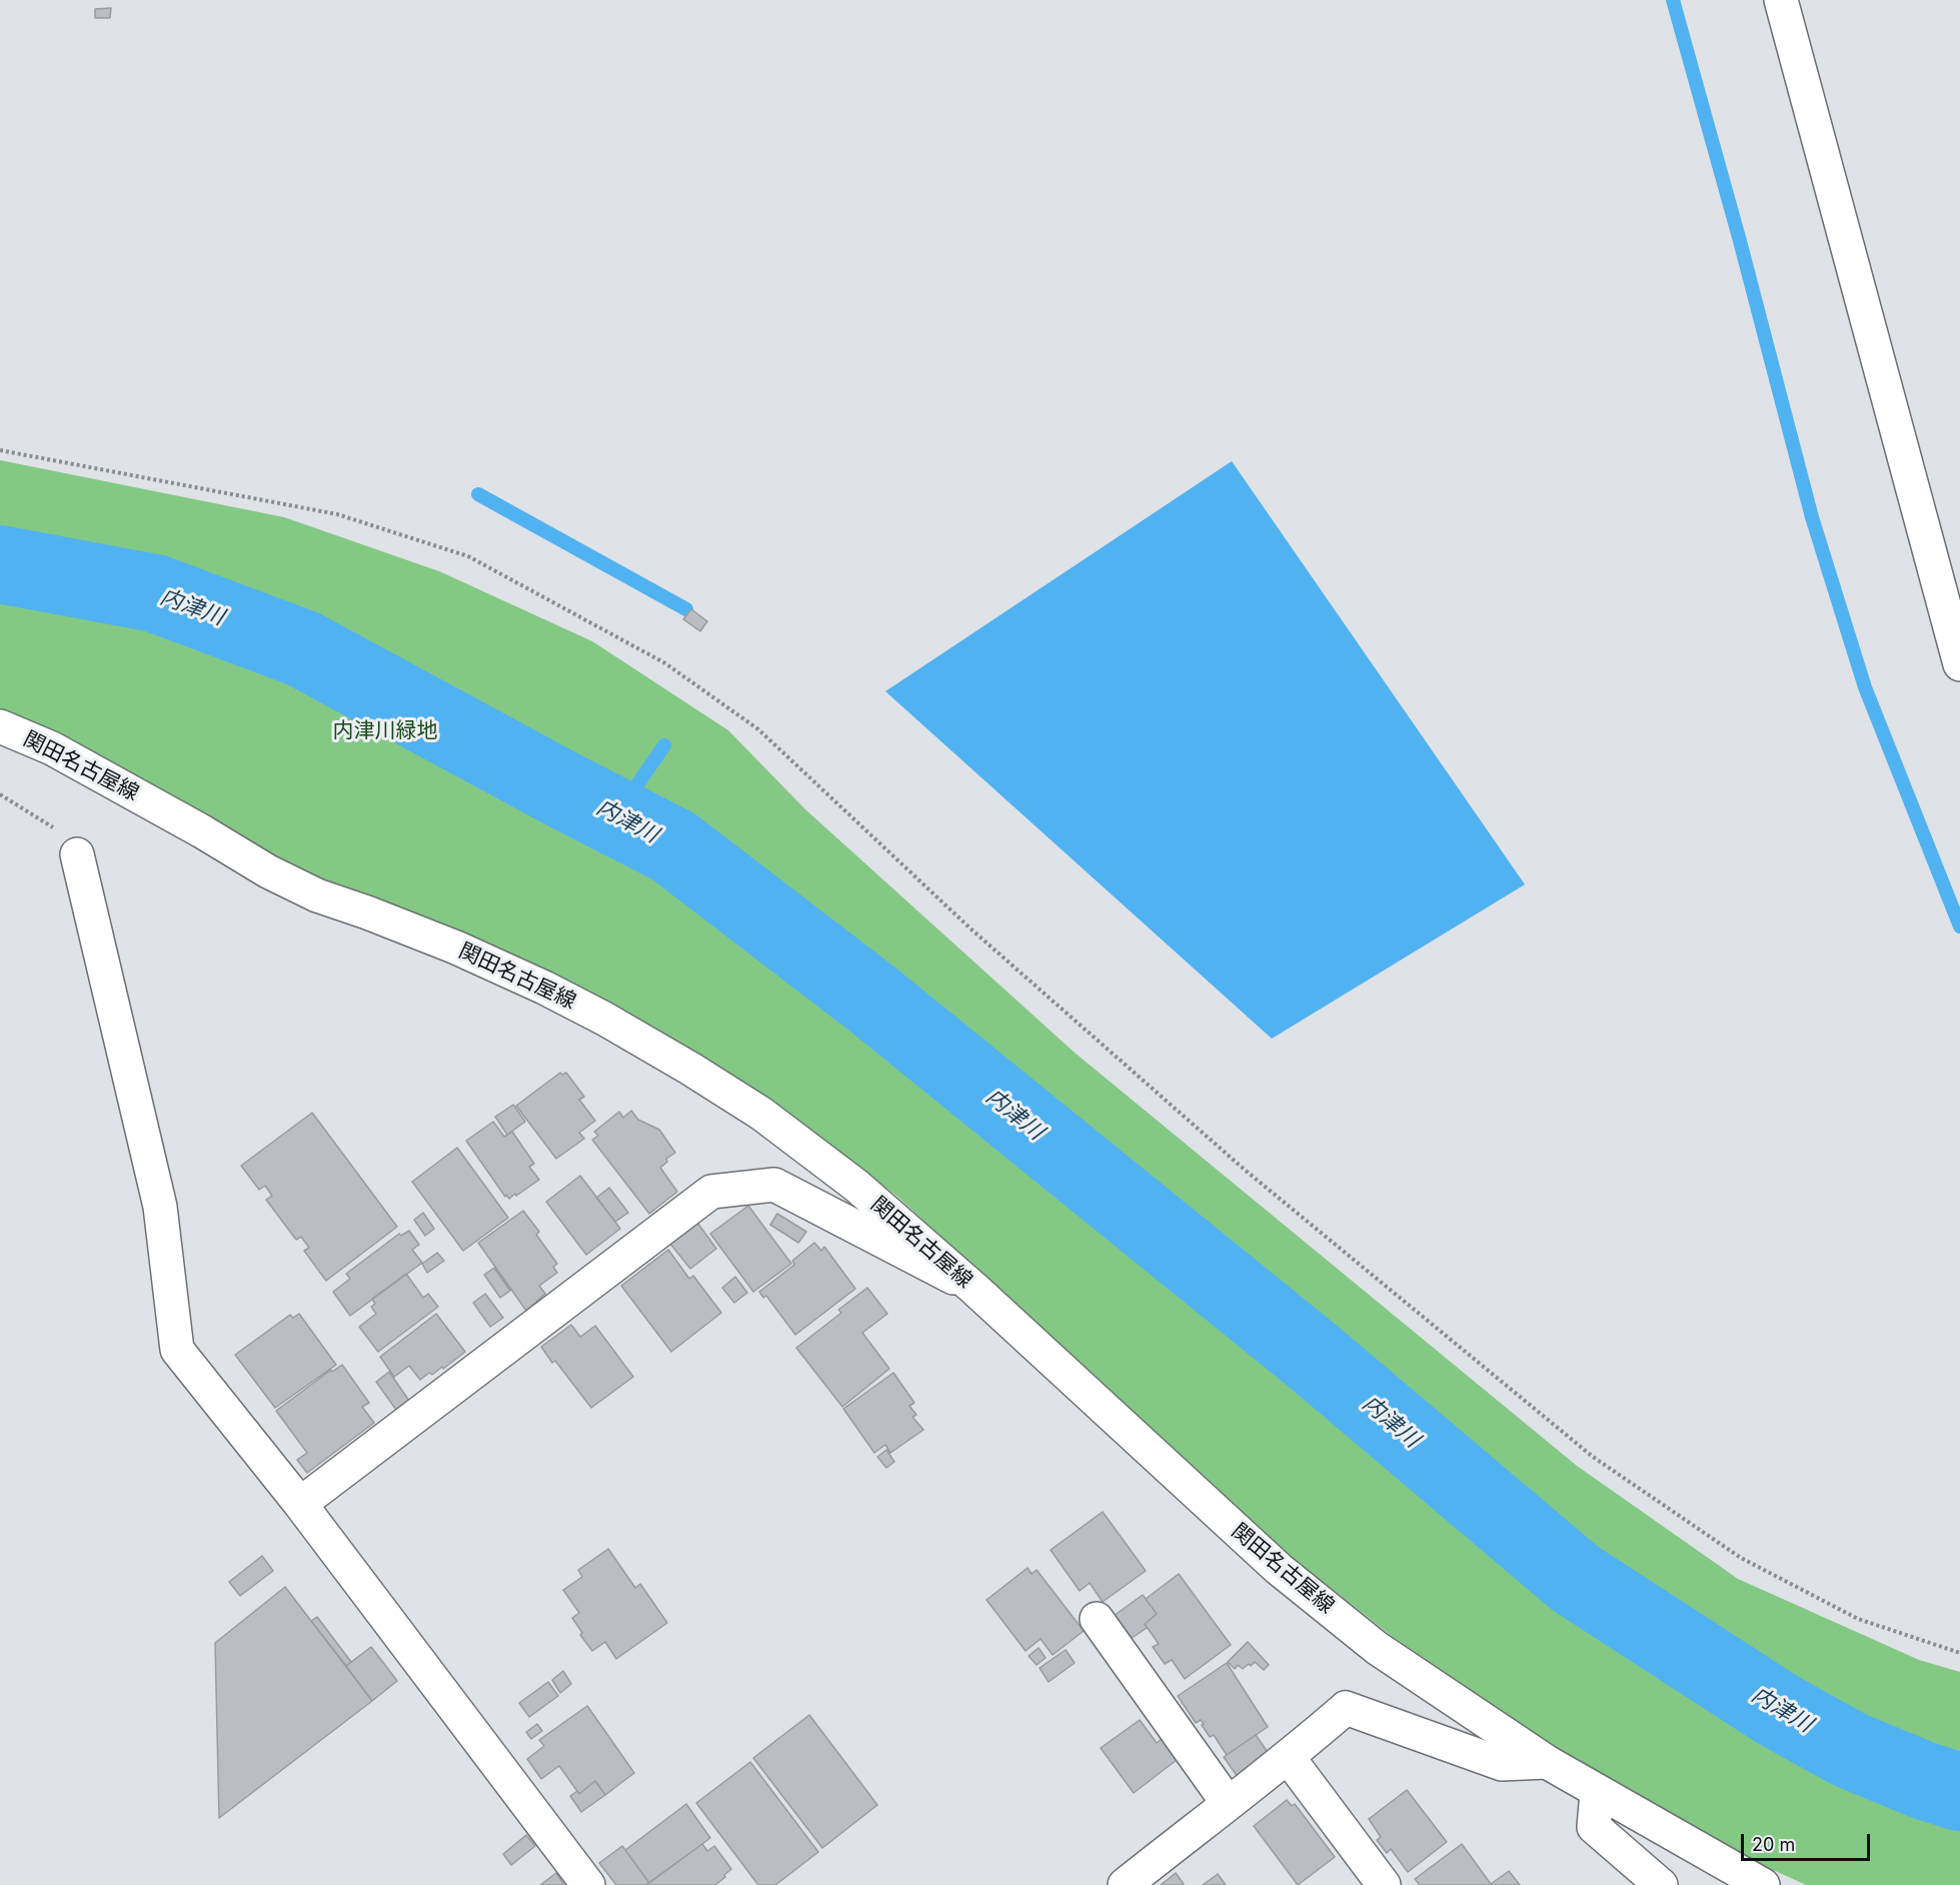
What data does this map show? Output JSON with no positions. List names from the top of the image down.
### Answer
{
  "streets": {
    "street": ["関田名古屋線"]
  },
  "water": ["内津川"],
  "parks": ["内津川緑地"],
  "scale_bar": "20 m"
}
